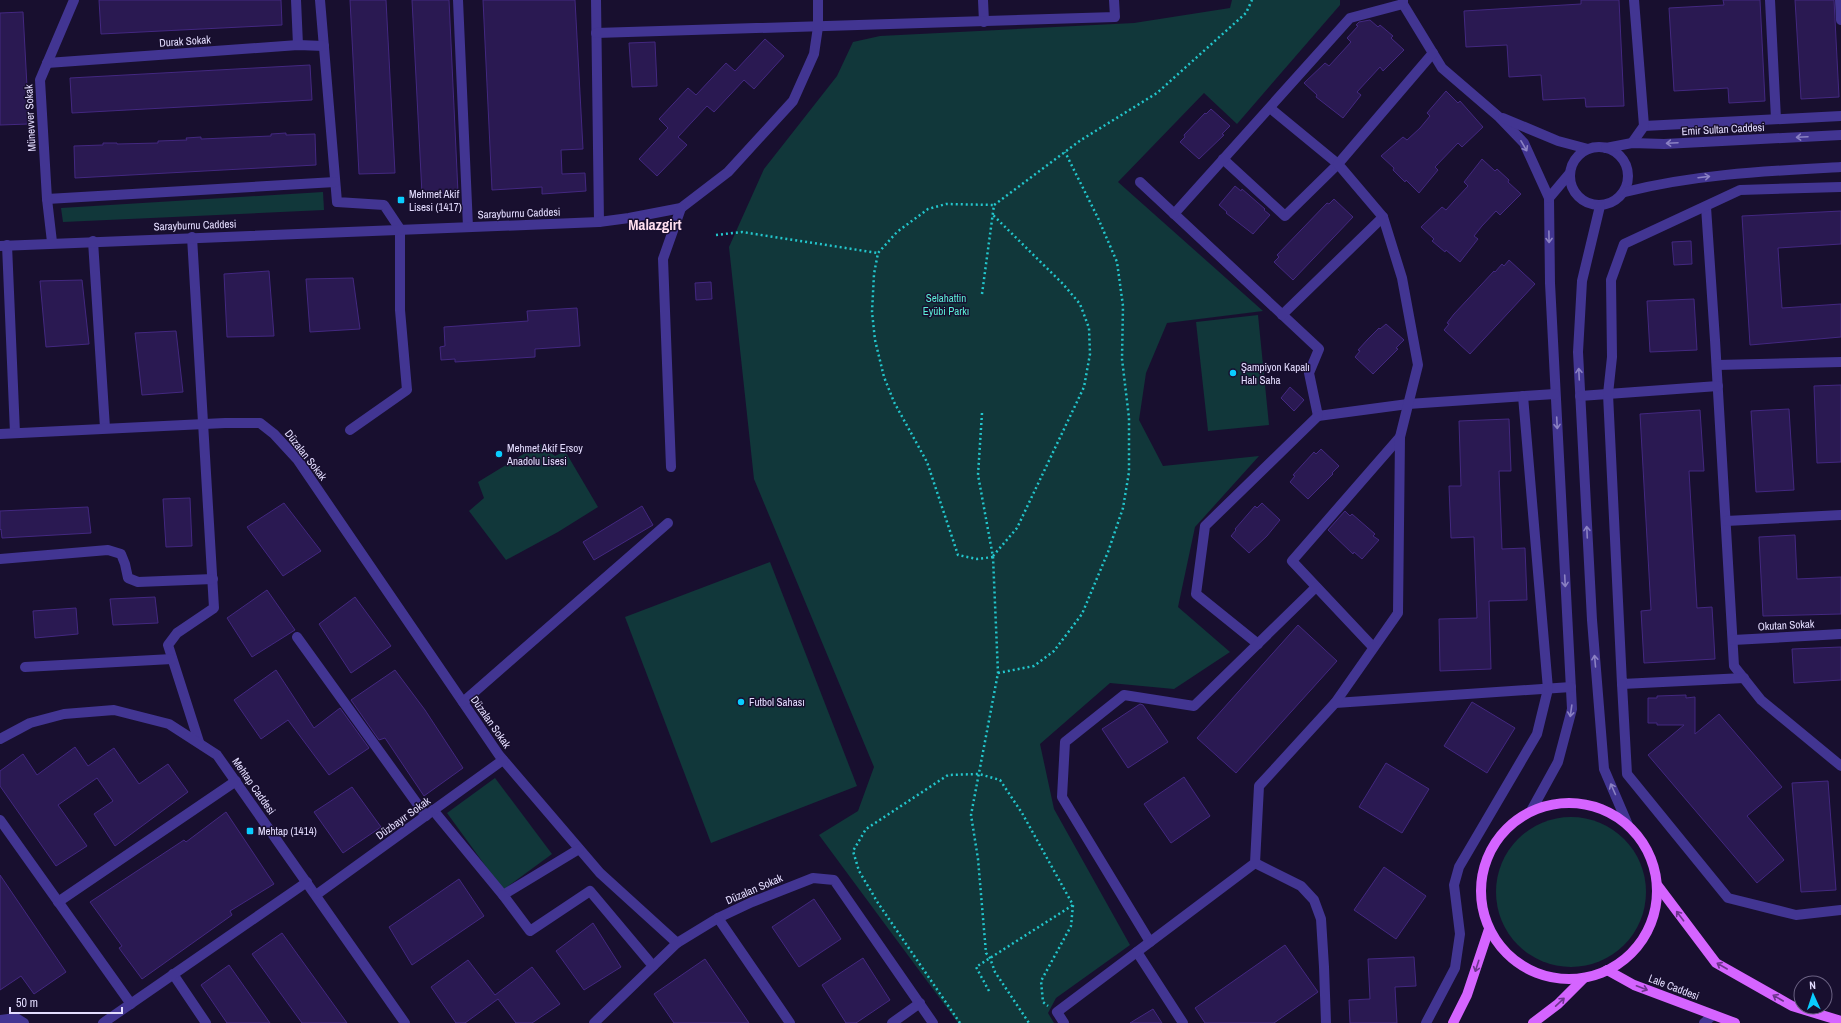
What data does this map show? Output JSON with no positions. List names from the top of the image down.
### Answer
{
  "streets": {
    "main road": ["Lale Caddesi"],
    "street": [
      "Durak Sokak",
      "Münevver Sokak",
      "Emir Sultan Caddesi",
      "Sarayburnu Caddesi",
      "Düzalan Sokak",
      "Okutan Sokak",
      "Mehtap Caddesi",
      "Düzbayır Sokak"
    ]
  },
  "crossings": [
    ["Durak Sokak", "Münevver Sokak"],
    ["Münevver Sokak", "Sarayburnu Caddesi"],
    ["Düzalan Sokak", "Düzbayır Sokak"],
    ["Mehtap Caddesi", "Düzbayır Sokak"]
  ],
  "districts": ["Malazgirt"],
  "parks": ["Selahattin Eyübi Parkı"],
  "places": {
    "transit": ["Mehmet Akif Lisesi (1417)", "Mehtap (1414)"],
    "other": ["Şampiyon Kapalı Halı Saha", "Mehmet Akif Ersoy Anadolu Lisesi", "Futbol Sahası"]
  },
  "scale_bar": "50 m",
  "north": "top"
}
